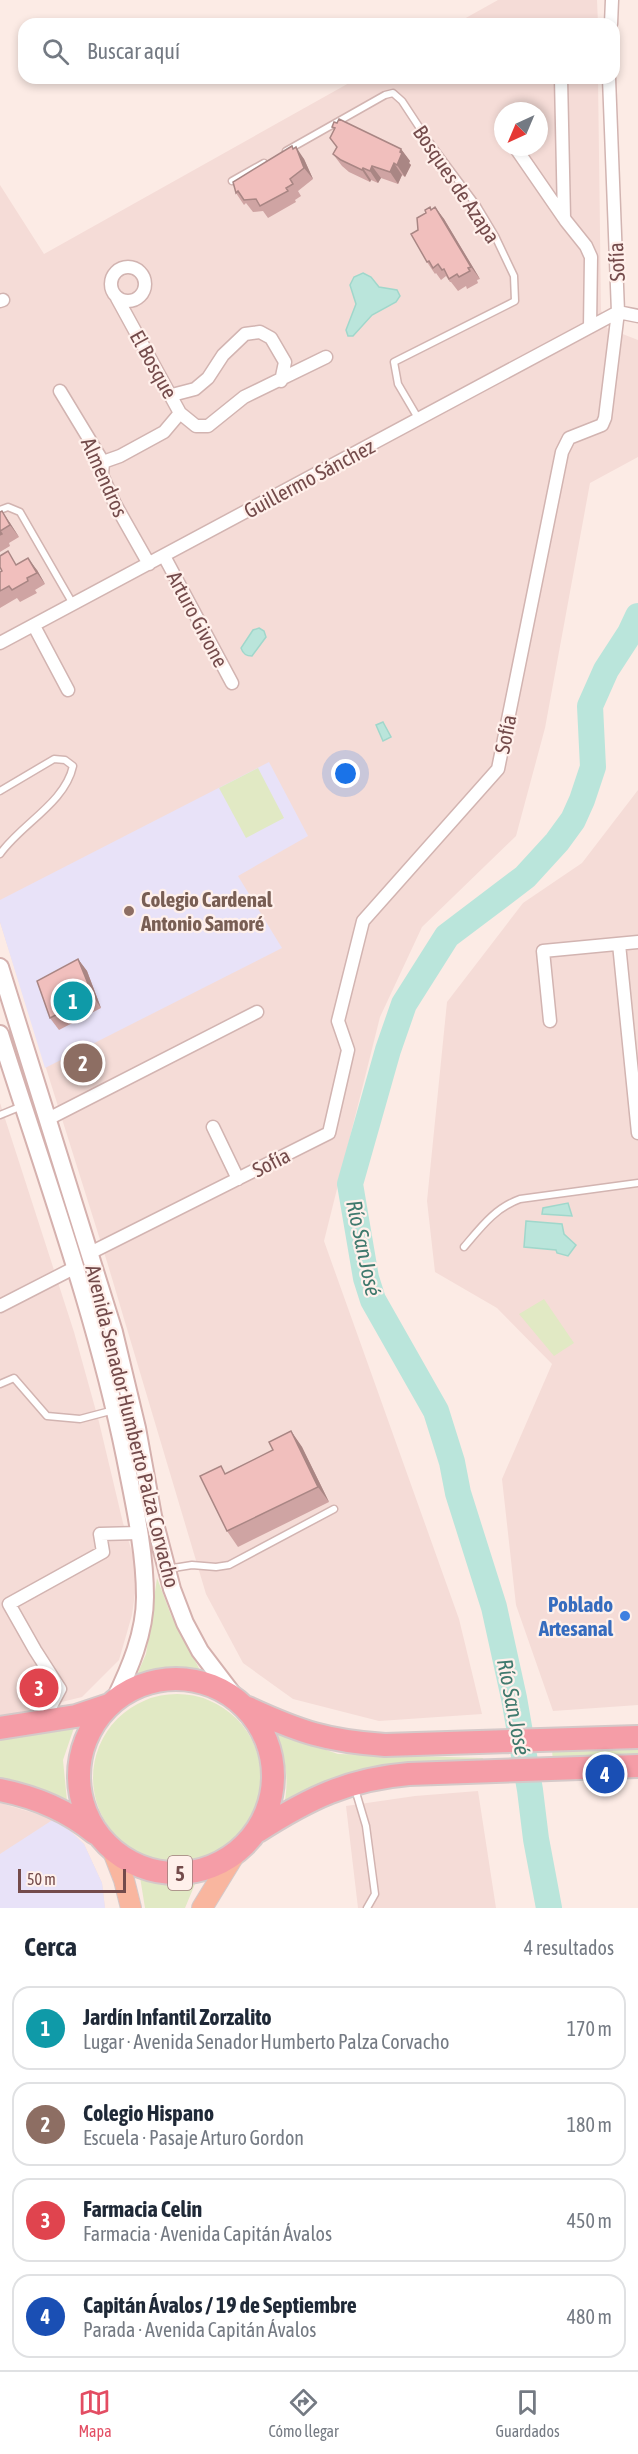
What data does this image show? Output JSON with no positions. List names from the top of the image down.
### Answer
{
  "streets": {
    "highway": ["5"],
    "main road": ["Avenida Senador Humberto Palza Corvacho"],
    "street": [
      "Sofía",
      "El Bosque",
      "Almendros",
      "Guillermo Sánchez",
      "Arturo Givone"
    ],
    "lane": ["Bosques de Azapa"]
  },
  "crossings": [
    ["Bosques de Azapa", "Guillermo Sánchez"],
    ["Sofía", "Guillermo Sánchez"],
    ["Sofía", "Avenida Senador Humberto Palza Corvacho"],
    ["El Bosque", "Almendros"],
    ["Almendros", "Guillermo Sánchez"],
    ["Guillermo Sánchez", "Arturo Givone"],
    ["Avenida Senador Humberto Palza Corvacho", "5"]
  ],
  "water": ["Río San José"],
  "places": ["Colegio Cardenal Antonio Samoré", "Poblado Artesanal"],
  "scale_bar": "50 m",
  "north": "bottom left",
  "page": {
    "search": "Buscar aquí",
    "pins": [
      "1",
      "2",
      "3",
      "4"
    ],
    "scale": "50 m",
    "heading": ["Cerca", "4 resultados"],
    "list": [
      {
        "mark": "1",
        "name": "Jardín Infantil Zorzalito",
        "note": "Lugar · Avenida Senador Humberto Palza Corvacho",
        "value": "170 m"
      },
      {
        "mark": "2",
        "name": "Colegio Hispano",
        "note": "Escuela · Pasaje Arturo Gordon",
        "value": "180 m"
      },
      {
        "mark": "3",
        "name": "Farmacia Celin",
        "note": "Farmacia · Avenida Capitán Ávalos",
        "value": "450 m"
      },
      {
        "mark": "4",
        "name": "Capitán Ávalos / 19 de Septiembre",
        "note": "Parada · Avenida Capitán Ávalos",
        "value": "480 m"
      }
    ],
    "nav": ["Mapa", "Cómo llegar", "Guardados"]
  }
}
